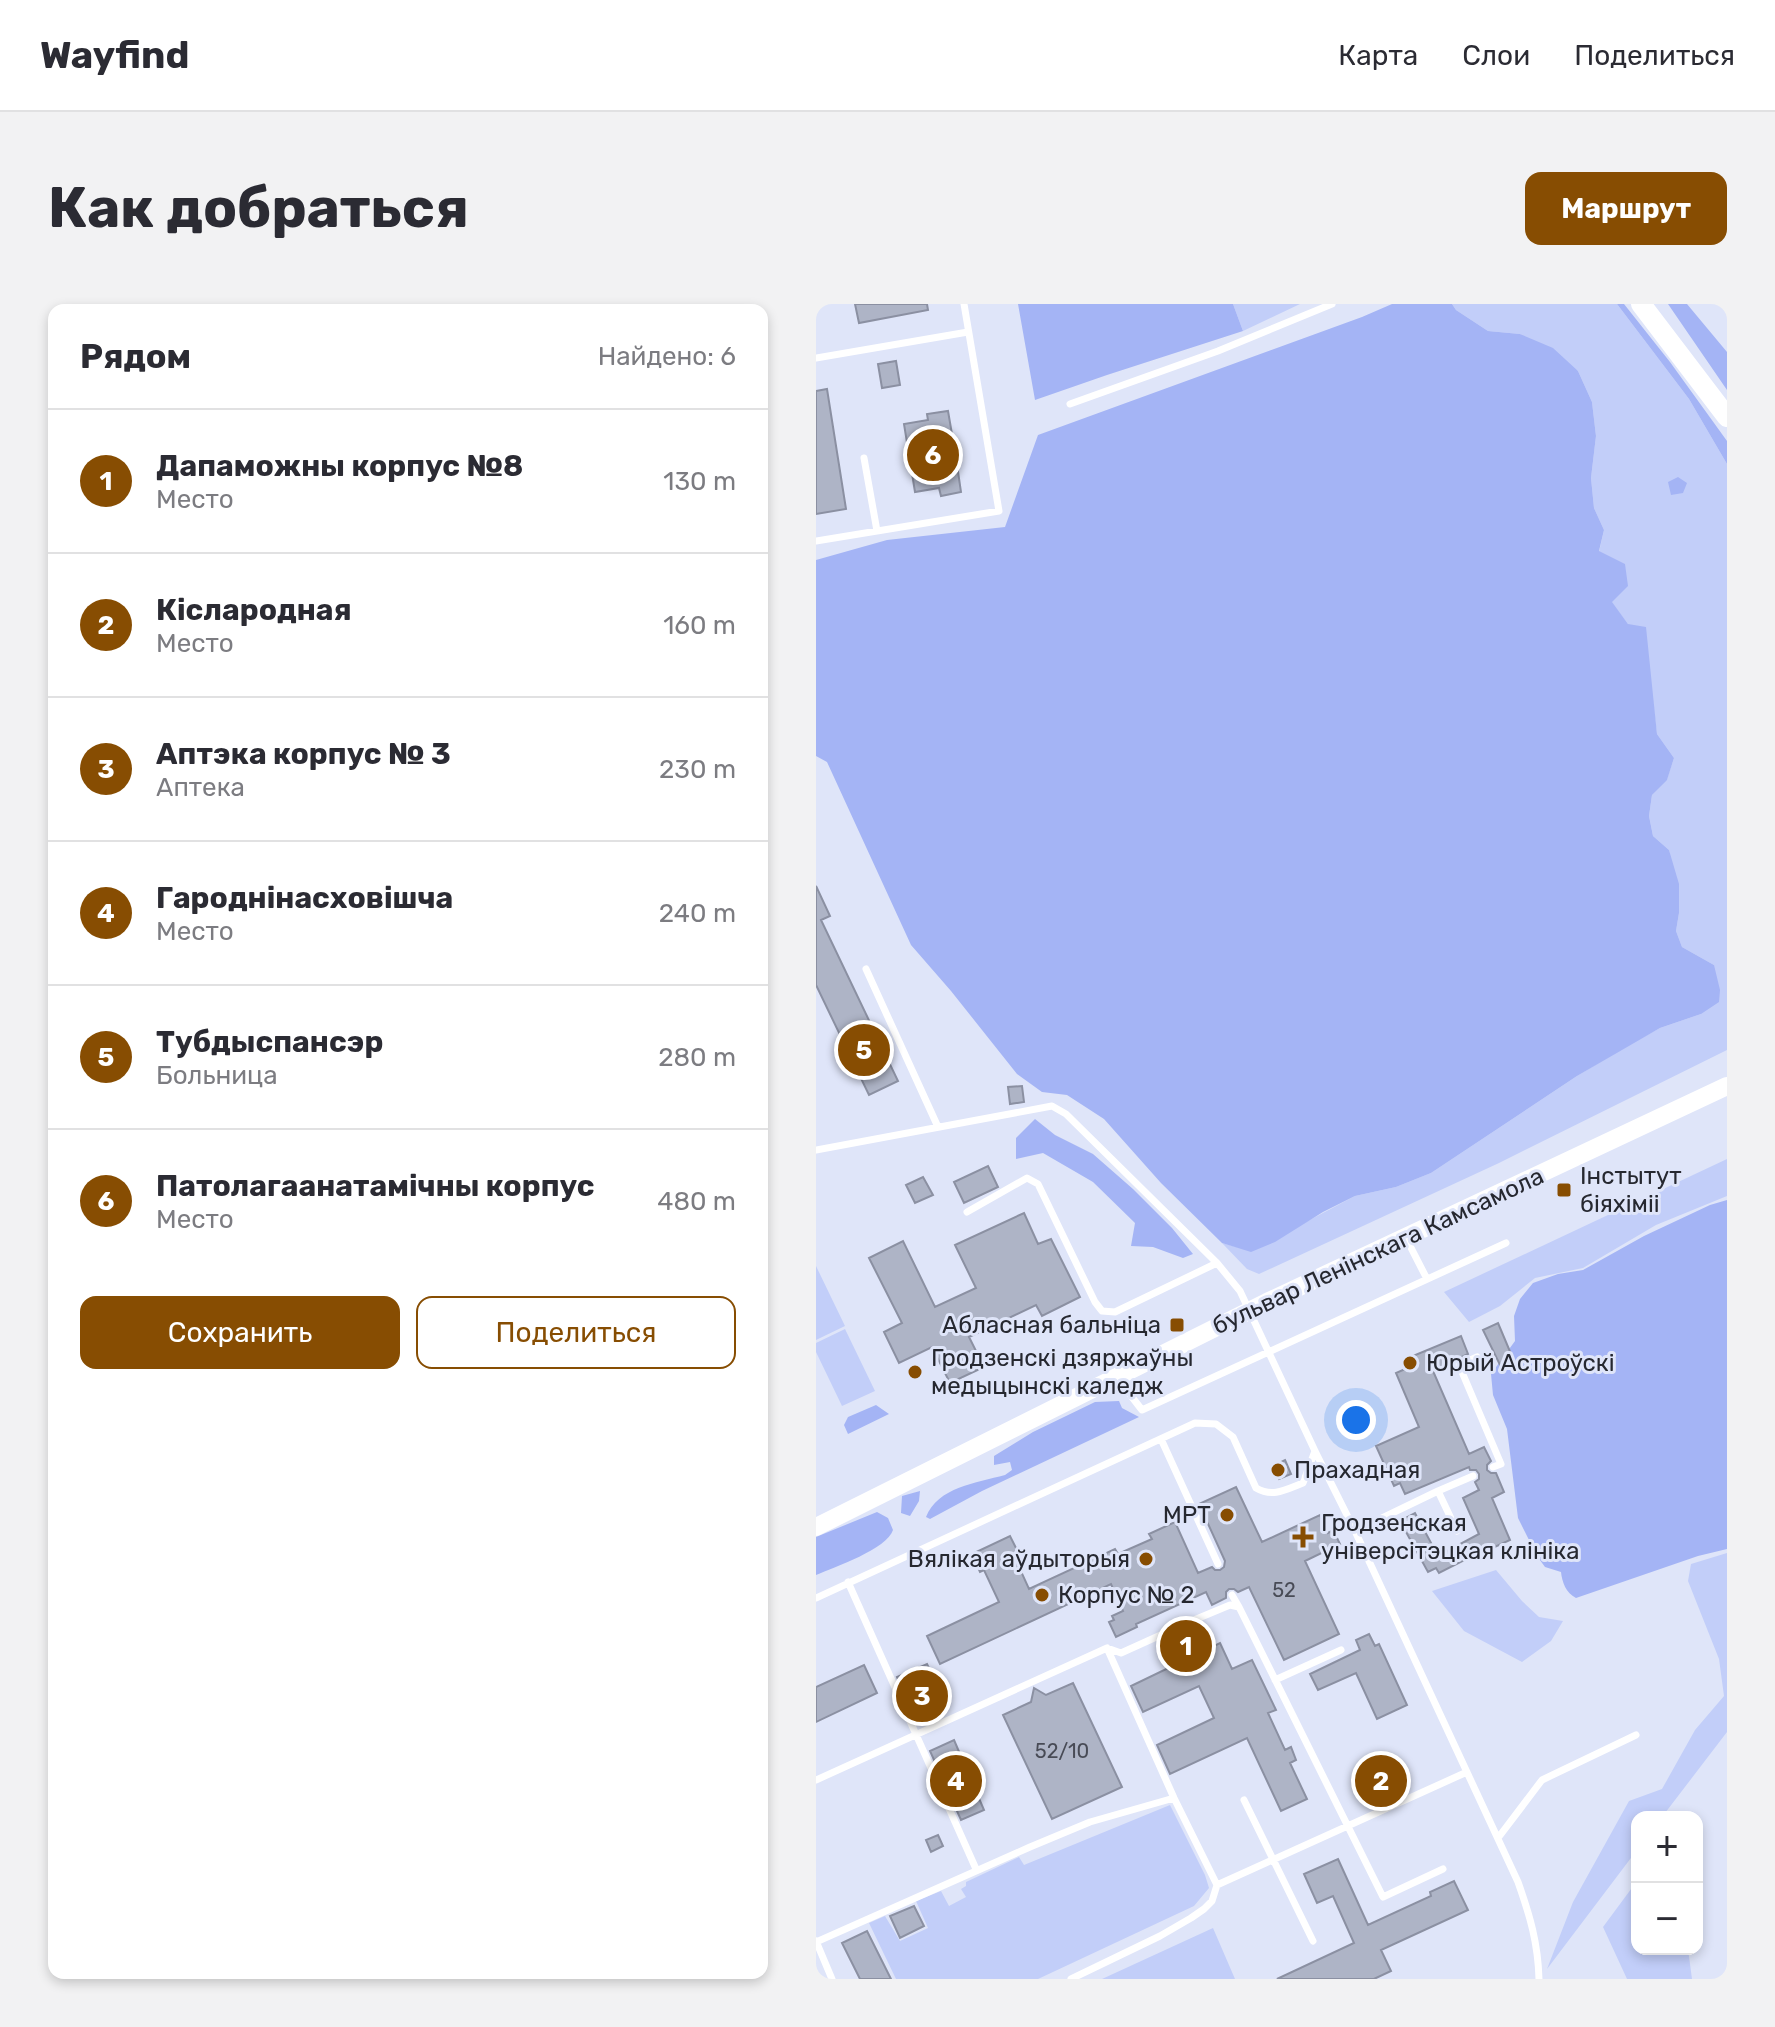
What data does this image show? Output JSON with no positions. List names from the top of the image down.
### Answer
{
  "streets": {
    "street": ["бульвар Ленінскага Камсамола"]
  },
  "places": {
    "transit": ["Інстытут біяхіміі", "Абласная бальніца"],
    "other": [
      "Юрый Астроўскі",
      "Гродзенскі дзяржаўны медыцынскі каледж",
      "Прахадная",
      "МРТ",
      "Вялікая аўдыторыя",
      "Корпус № 2"
    ],
    "health": ["Гродзенская універсітэцкая клініка"]
  },
  "house_numbers": ["52", "52/10"],
  "page": {
    "header": "Wayfind",
    "nav": ["Карта", "Слои", "Поделиться"],
    "buttons": [
      "Маршрут",
      ["Сохранить", "Поделиться"]
    ],
    "title": "Как добраться",
    "heading": ["Рядом", "Найдено: 6"],
    "list": [
      {
        "mark": "1",
        "name": "Дапаможны корпус №8",
        "note": "Место",
        "value": "130 m"
      },
      {
        "mark": "2",
        "name": "Кіслародная",
        "note": "Место",
        "value": "160 m"
      },
      {
        "mark": "3",
        "name": "Аптэка корпус № 3",
        "note": "Аптека",
        "value": "230 m"
      },
      {
        "mark": "4",
        "name": "Гароднінасховішча",
        "note": "Место",
        "value": "240 m"
      },
      {
        "mark": "5",
        "name": "Тубдыспансэр",
        "note": "Больница",
        "value": "280 m"
      },
      {
        "mark": "6",
        "name": "Патолагаанатамічны корпус",
        "note": "Место",
        "value": "480 m"
      }
    ],
    "pins": [
      "6",
      "5",
      "1",
      "3",
      "2",
      "4"
    ],
    "map_buttons": ["+", "−"]
  }
}
